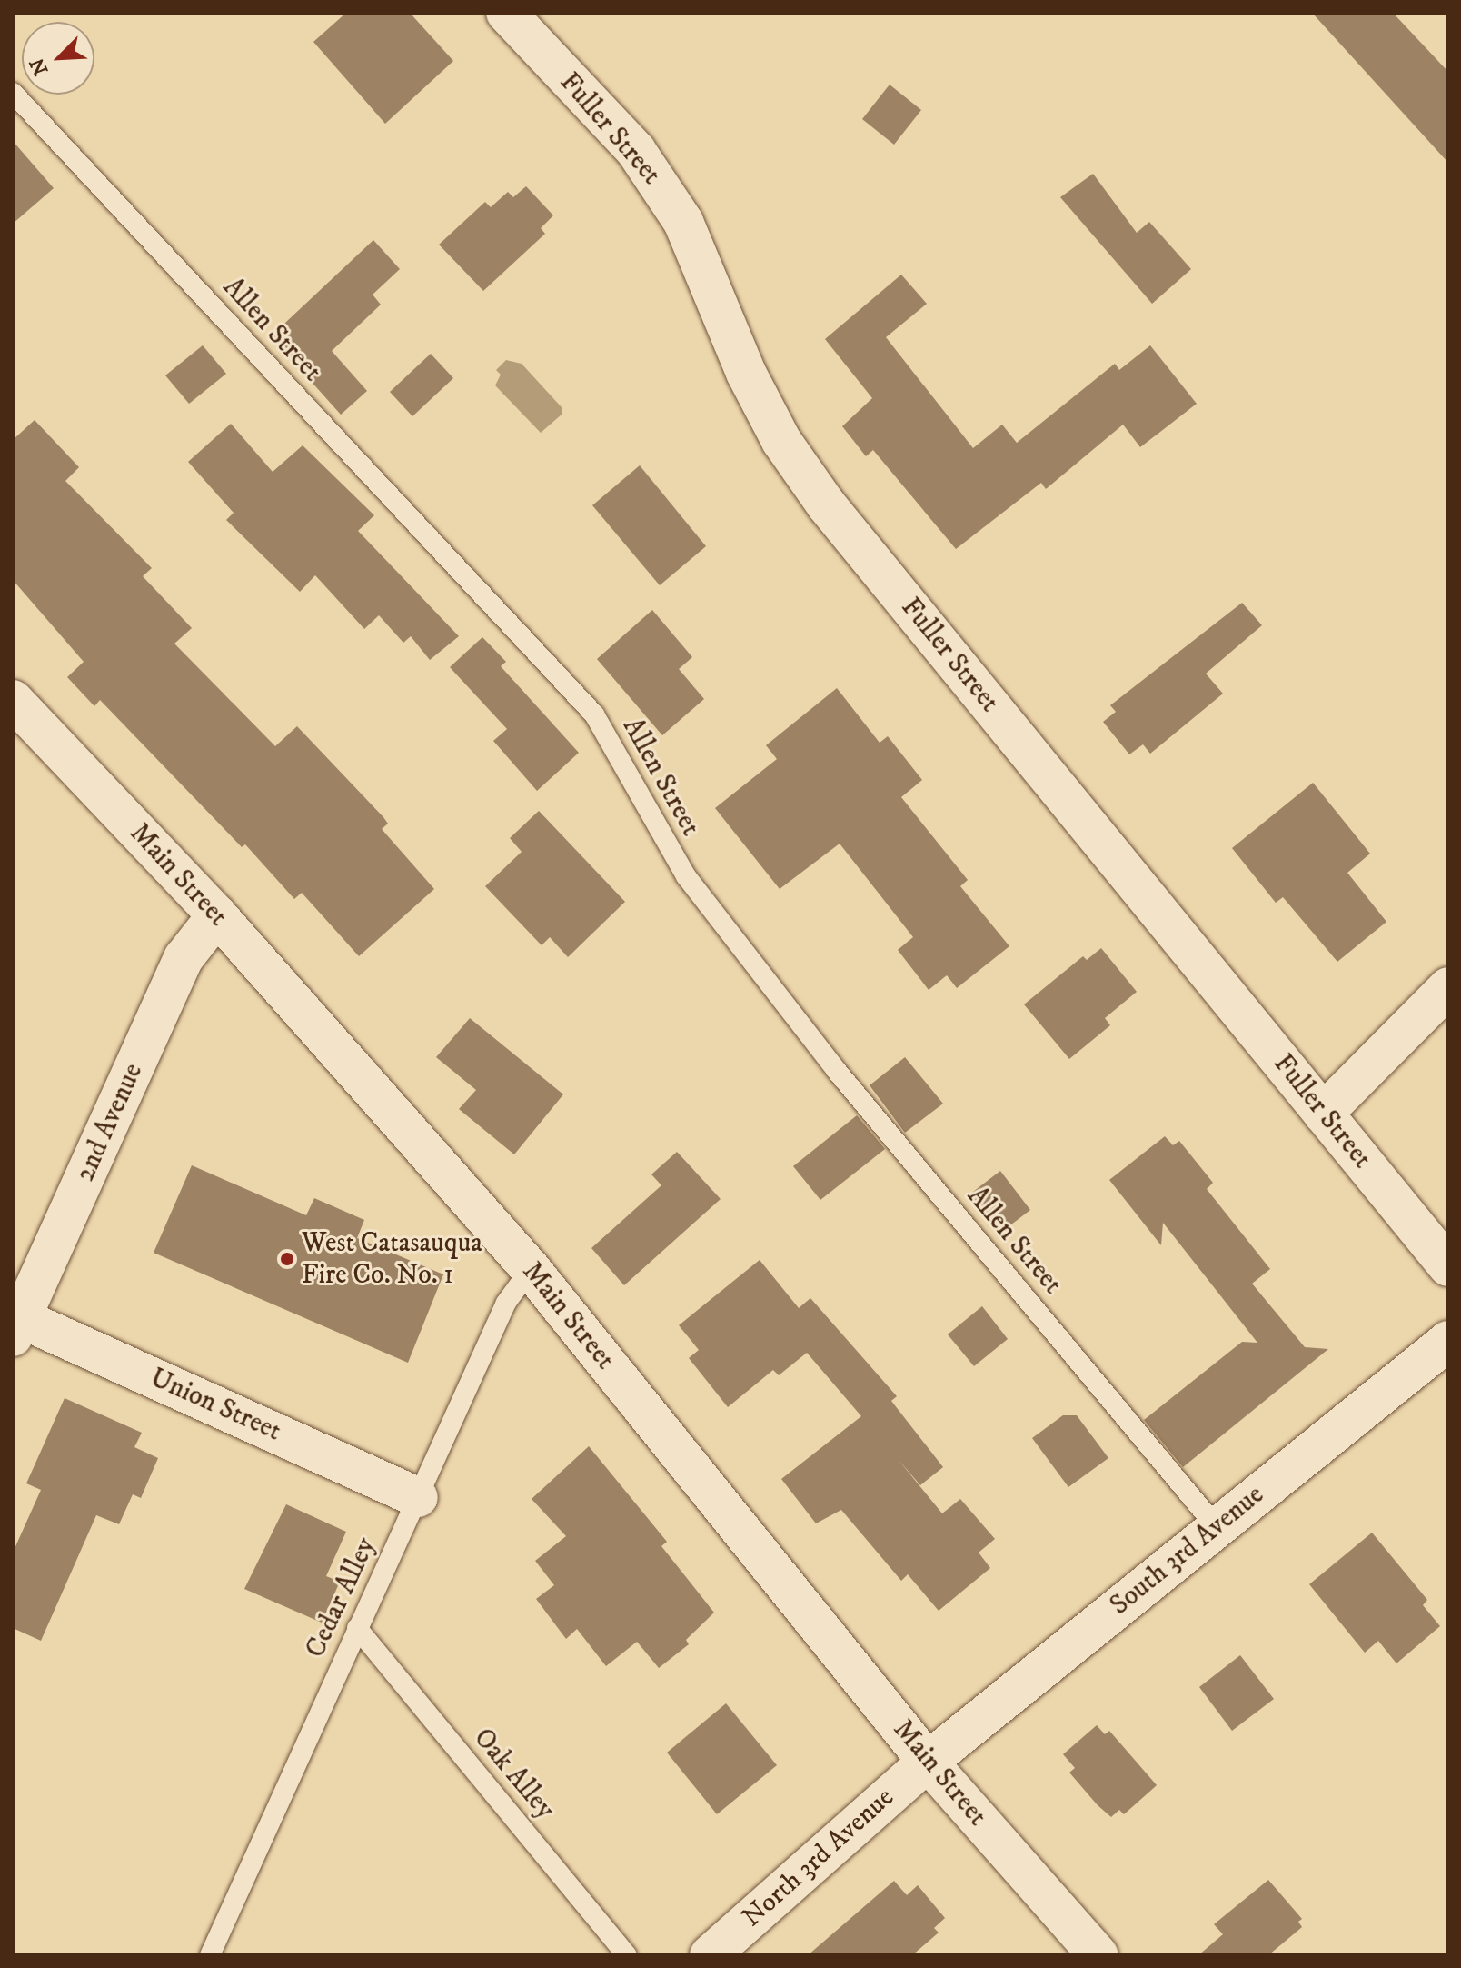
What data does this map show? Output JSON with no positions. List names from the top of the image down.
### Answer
{
  "streets": {
    "street": [
      "Fuller Street",
      "Main Street",
      "2nd Avenue",
      "Union Street",
      "South 3rd Avenue",
      "North 3rd Avenue"
    ],
    "lane": ["Allen Street", "Cedar Alley", "Oak Alley"]
  },
  "crossings": [
    ["Allen Street", "South 3rd Avenue"],
    ["Main Street", "2nd Avenue"],
    ["Main Street", "South 3rd Avenue"],
    ["Main Street", "Cedar Alley"],
    ["Main Street", "North 3rd Avenue"],
    ["2nd Avenue", "Union Street"],
    ["Union Street", "Cedar Alley"],
    ["South 3rd Avenue", "North 3rd Avenue"],
    ["Cedar Alley", "Oak Alley"]
  ],
  "places": ["West Catasauqua Fire Co. No. 1"],
  "north": "bottom left"
}
